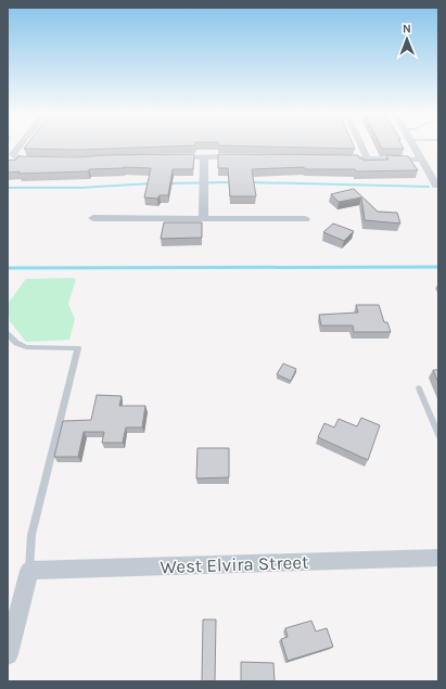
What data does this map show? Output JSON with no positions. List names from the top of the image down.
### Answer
{
  "streets": {
    "street": ["West Elvira Street"]
  },
  "north": "top"
}
